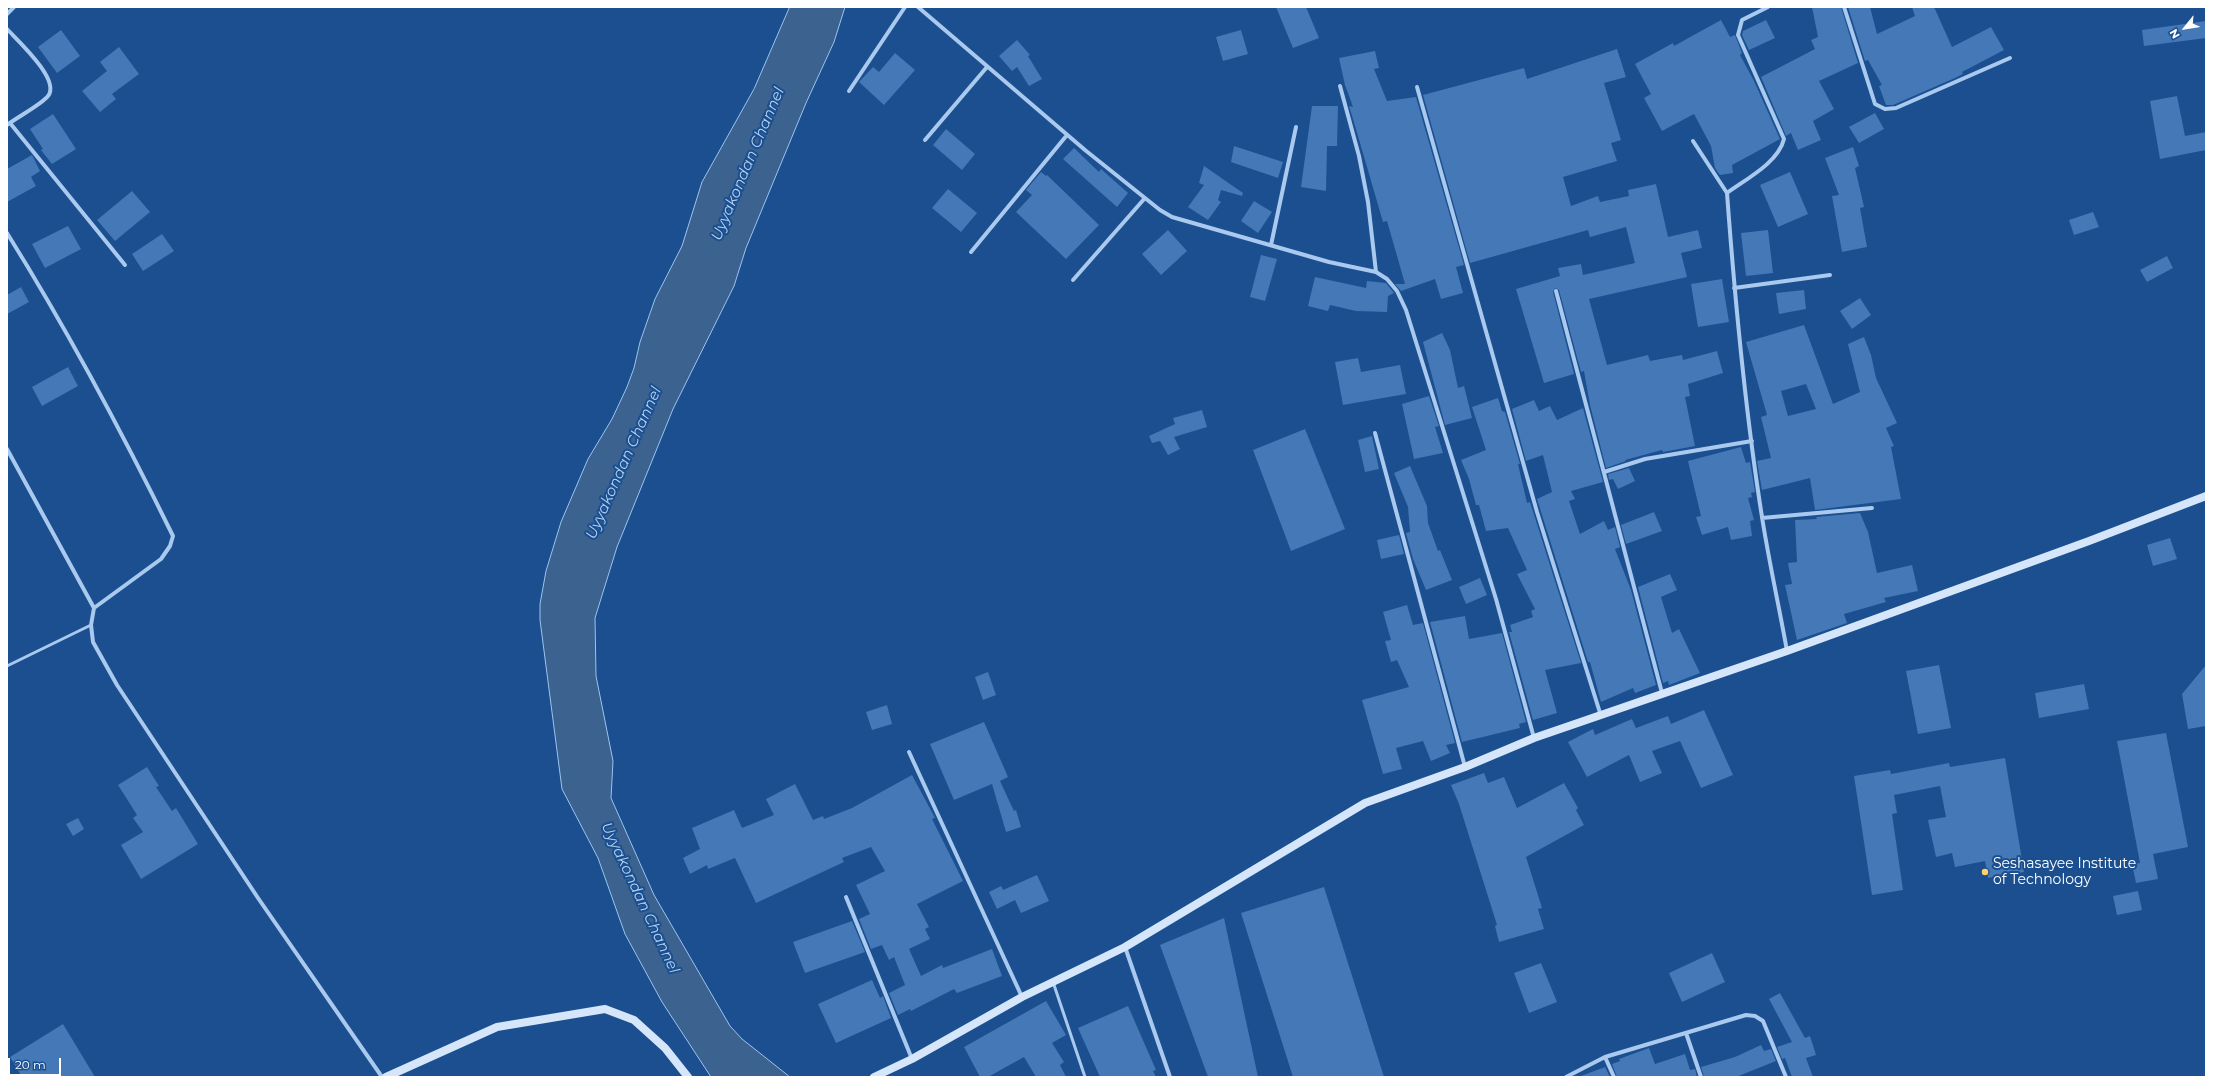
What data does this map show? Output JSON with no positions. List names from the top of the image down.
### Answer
{
  "water": ["Uyyakondan Channel"],
  "places": ["Seshasayee Institute of Technology"],
  "scale_bar": "20 m",
  "north": "bottom left"
}
